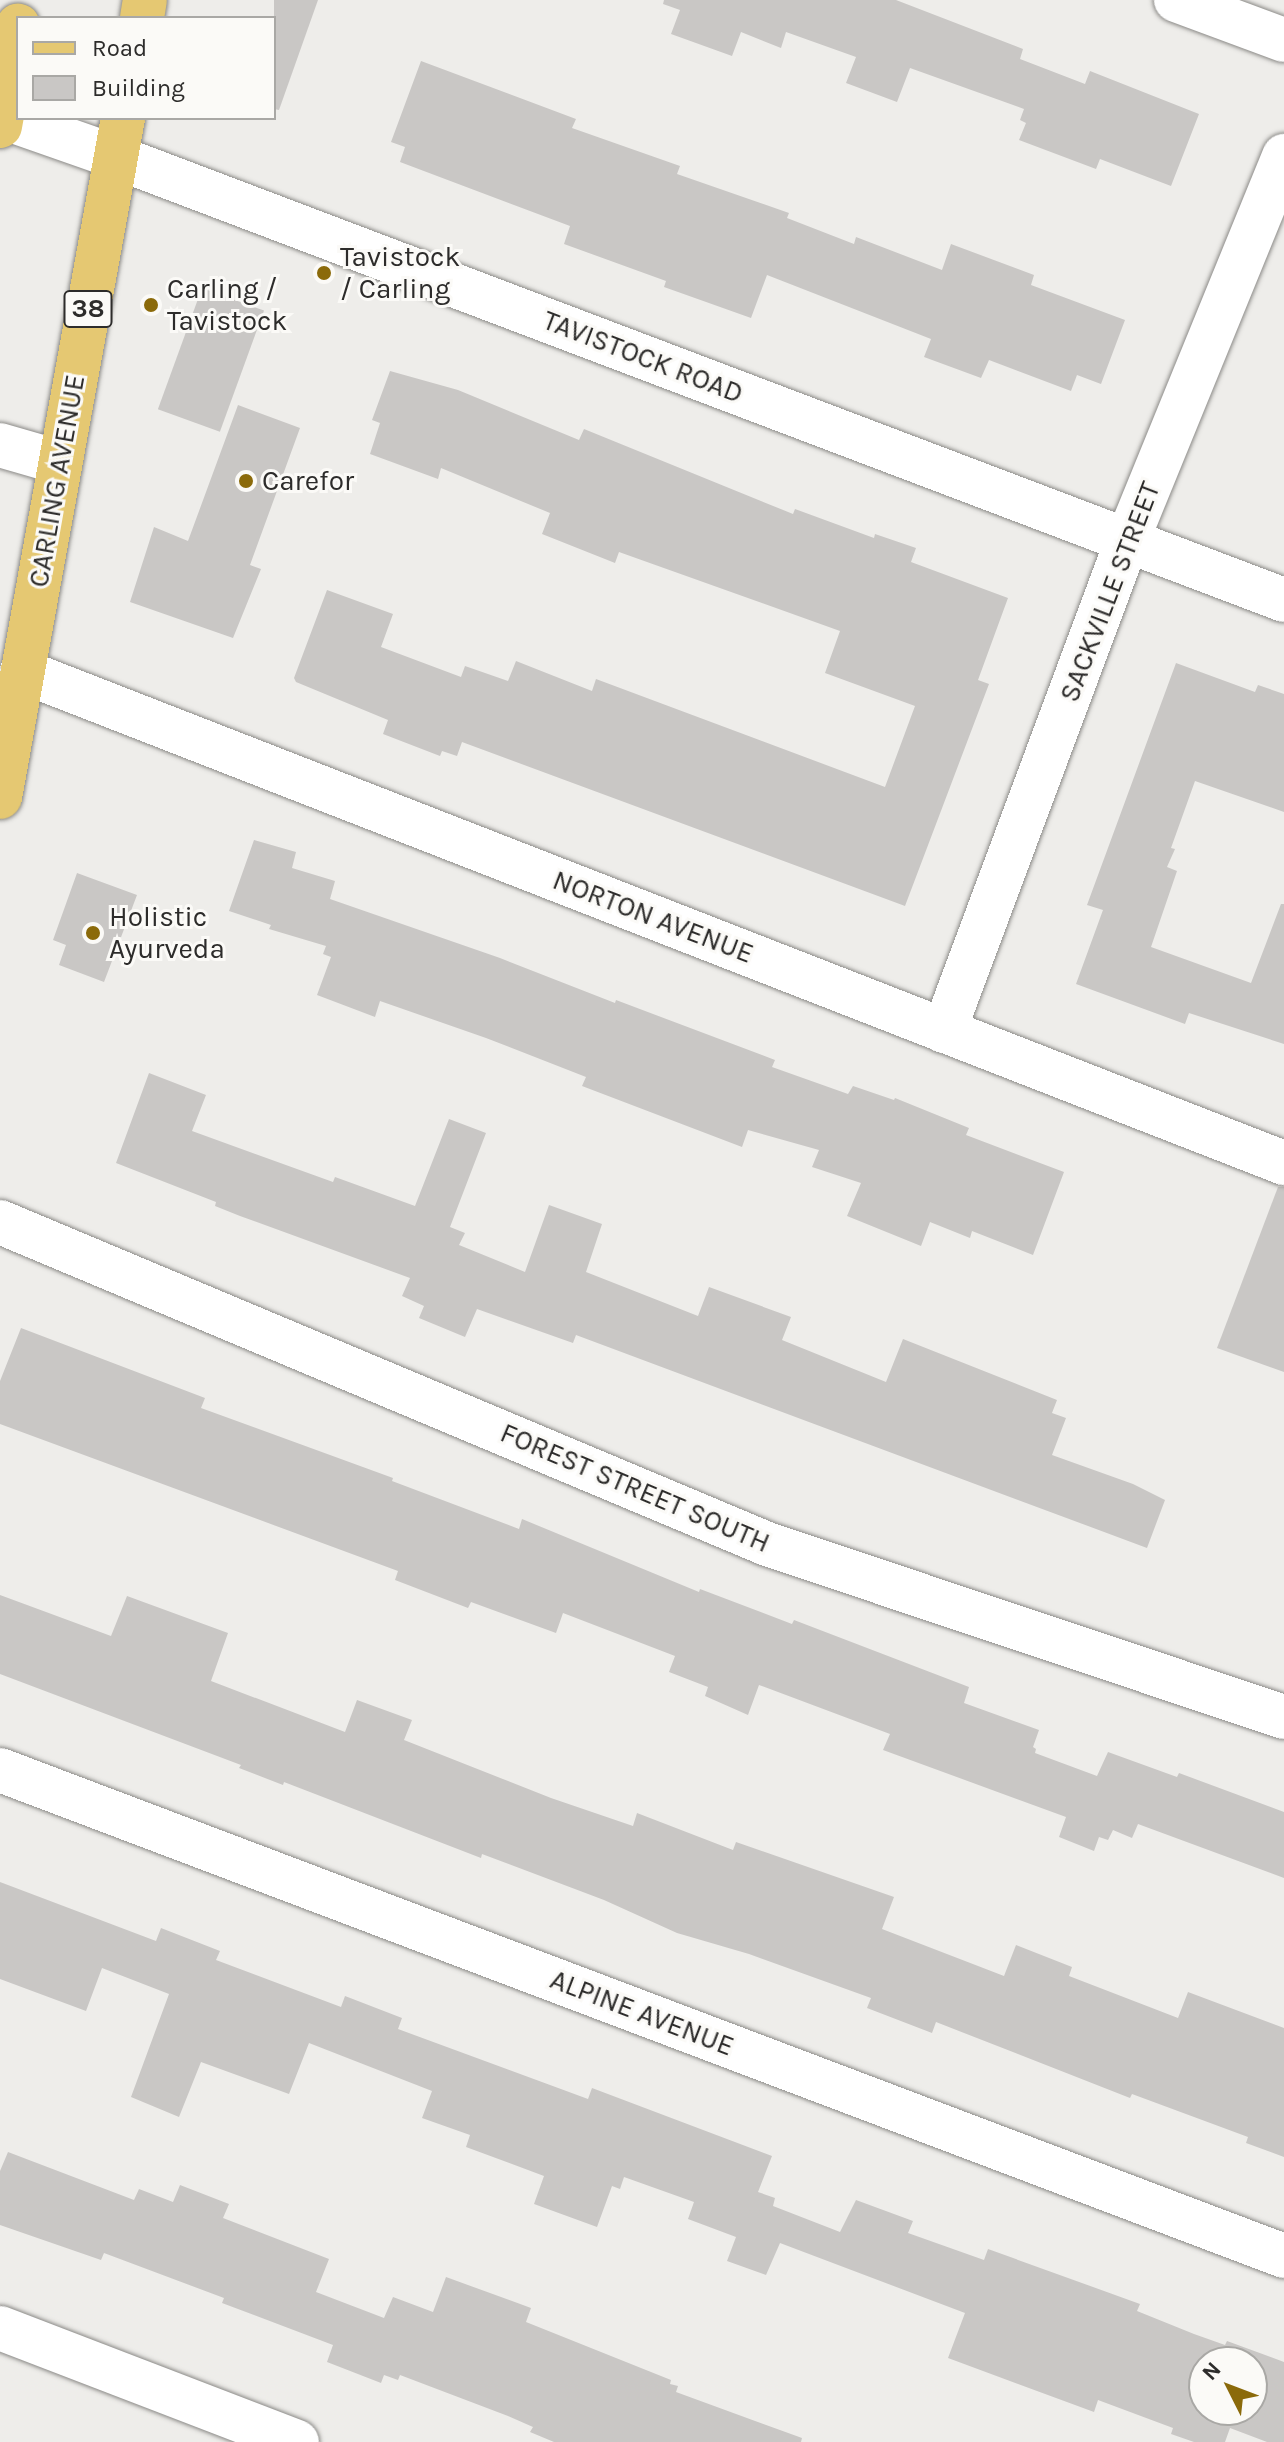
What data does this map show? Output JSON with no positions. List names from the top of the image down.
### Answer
{
  "streets": {
    "main road": ["38", "CARLING AVENUE"],
    "street": [
      "TAVISTOCK ROAD",
      "SACKVILLE STREET",
      "NORTON AVENUE",
      "FOREST STREET SOUTH",
      "ALPINE AVENUE"
    ]
  },
  "crossings": [
    ["TAVISTOCK ROAD", "CARLING AVENUE"],
    ["TAVISTOCK ROAD", "SACKVILLE STREET"],
    ["CARLING AVENUE", "NORTON AVENUE"],
    ["SACKVILLE STREET", "NORTON AVENUE"]
  ],
  "places": [
    "Tavistock / Carling",
    "Carling / Tavistock",
    "Carefor",
    "Holistic Ayurveda"
  ],
  "legend": ["Road", "Building"],
  "north": "top left"
}
